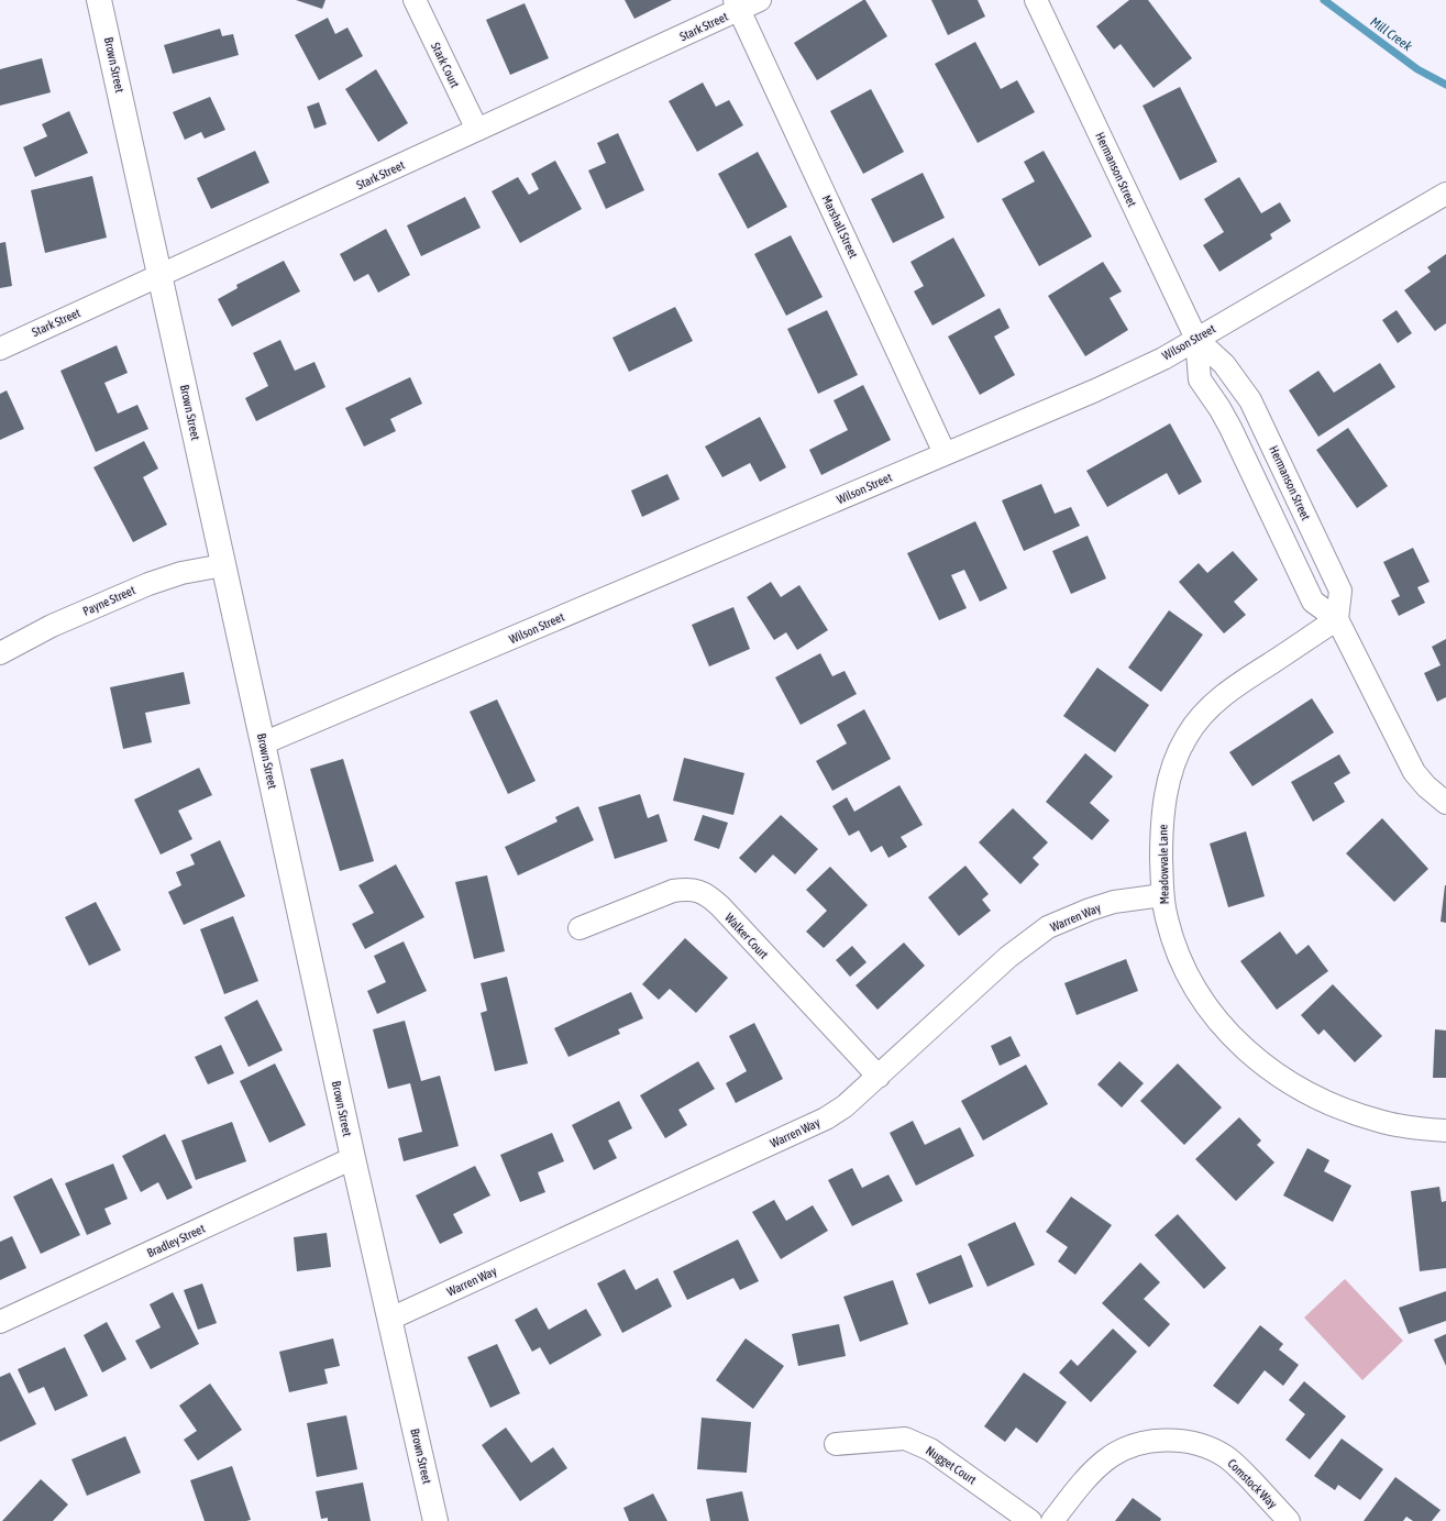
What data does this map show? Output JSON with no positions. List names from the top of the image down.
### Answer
{
  "streets": {
    "street": [
      "Stark Street",
      "Brown Street",
      "Stark Court",
      "Hermanson Street",
      "Marshall Street",
      "Wilson Street",
      "Payne Street",
      "Meadowvale Lane",
      "Warren Way",
      "Walker Court",
      "Bradley Street",
      "Nugget Court",
      "Comstock Way"
    ]
  },
  "crossings": [
    ["Stark Street", "Brown Street"],
    ["Stark Street", "Stark Court"],
    ["Stark Street", "Marshall Street"],
    ["Brown Street", "Wilson Street"],
    ["Brown Street", "Payne Street"],
    ["Brown Street", "Warren Way"],
    ["Brown Street", "Bradley Street"],
    ["Hermanson Street", "Wilson Street"],
    ["Hermanson Street", "Meadowvale Lane"],
    ["Marshall Street", "Wilson Street"],
    ["Meadowvale Lane", "Warren Way"],
    ["Warren Way", "Walker Court"]
  ],
  "water": ["Mill Creek"]
}
